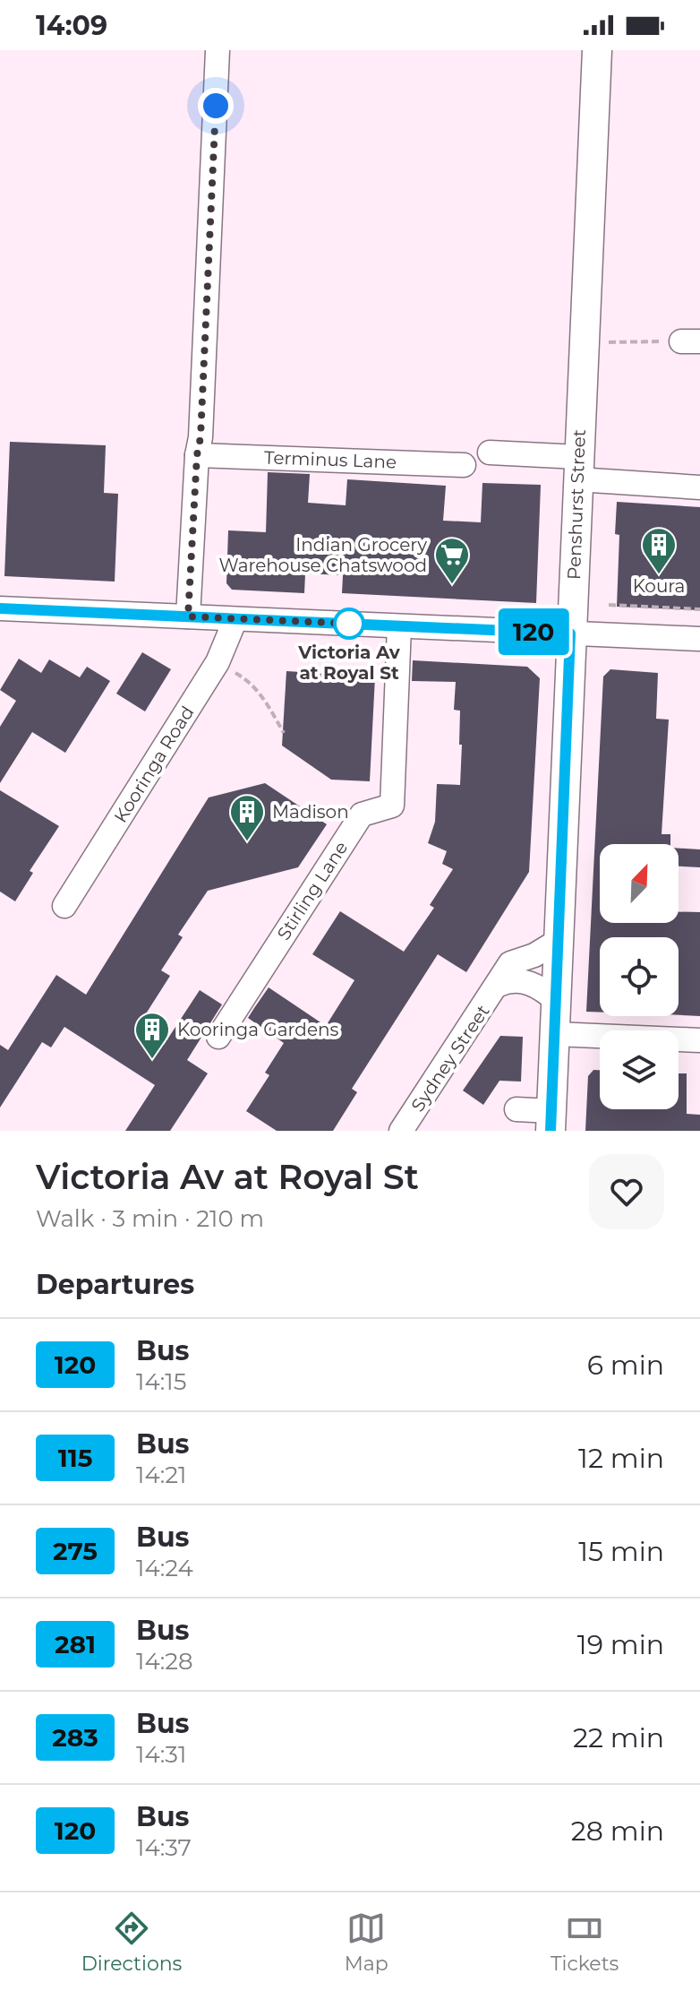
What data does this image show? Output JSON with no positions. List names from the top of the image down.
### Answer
{
  "streets": {
    "main road": ["Penshurst Street"],
    "street": [
      "Terminus Lane",
      "Kooringa Road",
      "Stirling Lane",
      "Sydney Street"
    ]
  },
  "crossings": [
    ["Penshurst Street", "Sydney Street"]
  ],
  "places": {
    "building": ["Koura", "Madison", "Kooringa Gardens"],
    "supermarket": ["Indian Grocery Warehouse Chatswood"],
    "other": ["Victoria Av at Royal St"]
  },
  "lines": ["bus line 120"],
  "north": "top right",
  "page": {
    "status": "14:09",
    "on_map": "120",
    "heading": [
      ["Victoria Av at Royal St", "Walk · 3 min · 210 m"],
      "Departures"
    ],
    "list": [
      {
        "mark": "120",
        "name": "Bus",
        "note": "14:15",
        "value": "6 min"
      },
      {
        "mark": "115",
        "name": "Bus",
        "note": "14:21",
        "value": "12 min"
      },
      {
        "mark": "275",
        "name": "Bus",
        "note": "14:24",
        "value": "15 min"
      },
      {
        "mark": "281",
        "name": "Bus",
        "note": "14:28",
        "value": "19 min"
      },
      {
        "mark": "283",
        "name": "Bus",
        "note": "14:31",
        "value": "22 min"
      },
      {
        "mark": "120",
        "name": "Bus",
        "note": "14:37",
        "value": "28 min"
      }
    ],
    "tabs": ["Directions", "Map", "Tickets"]
  }
}
